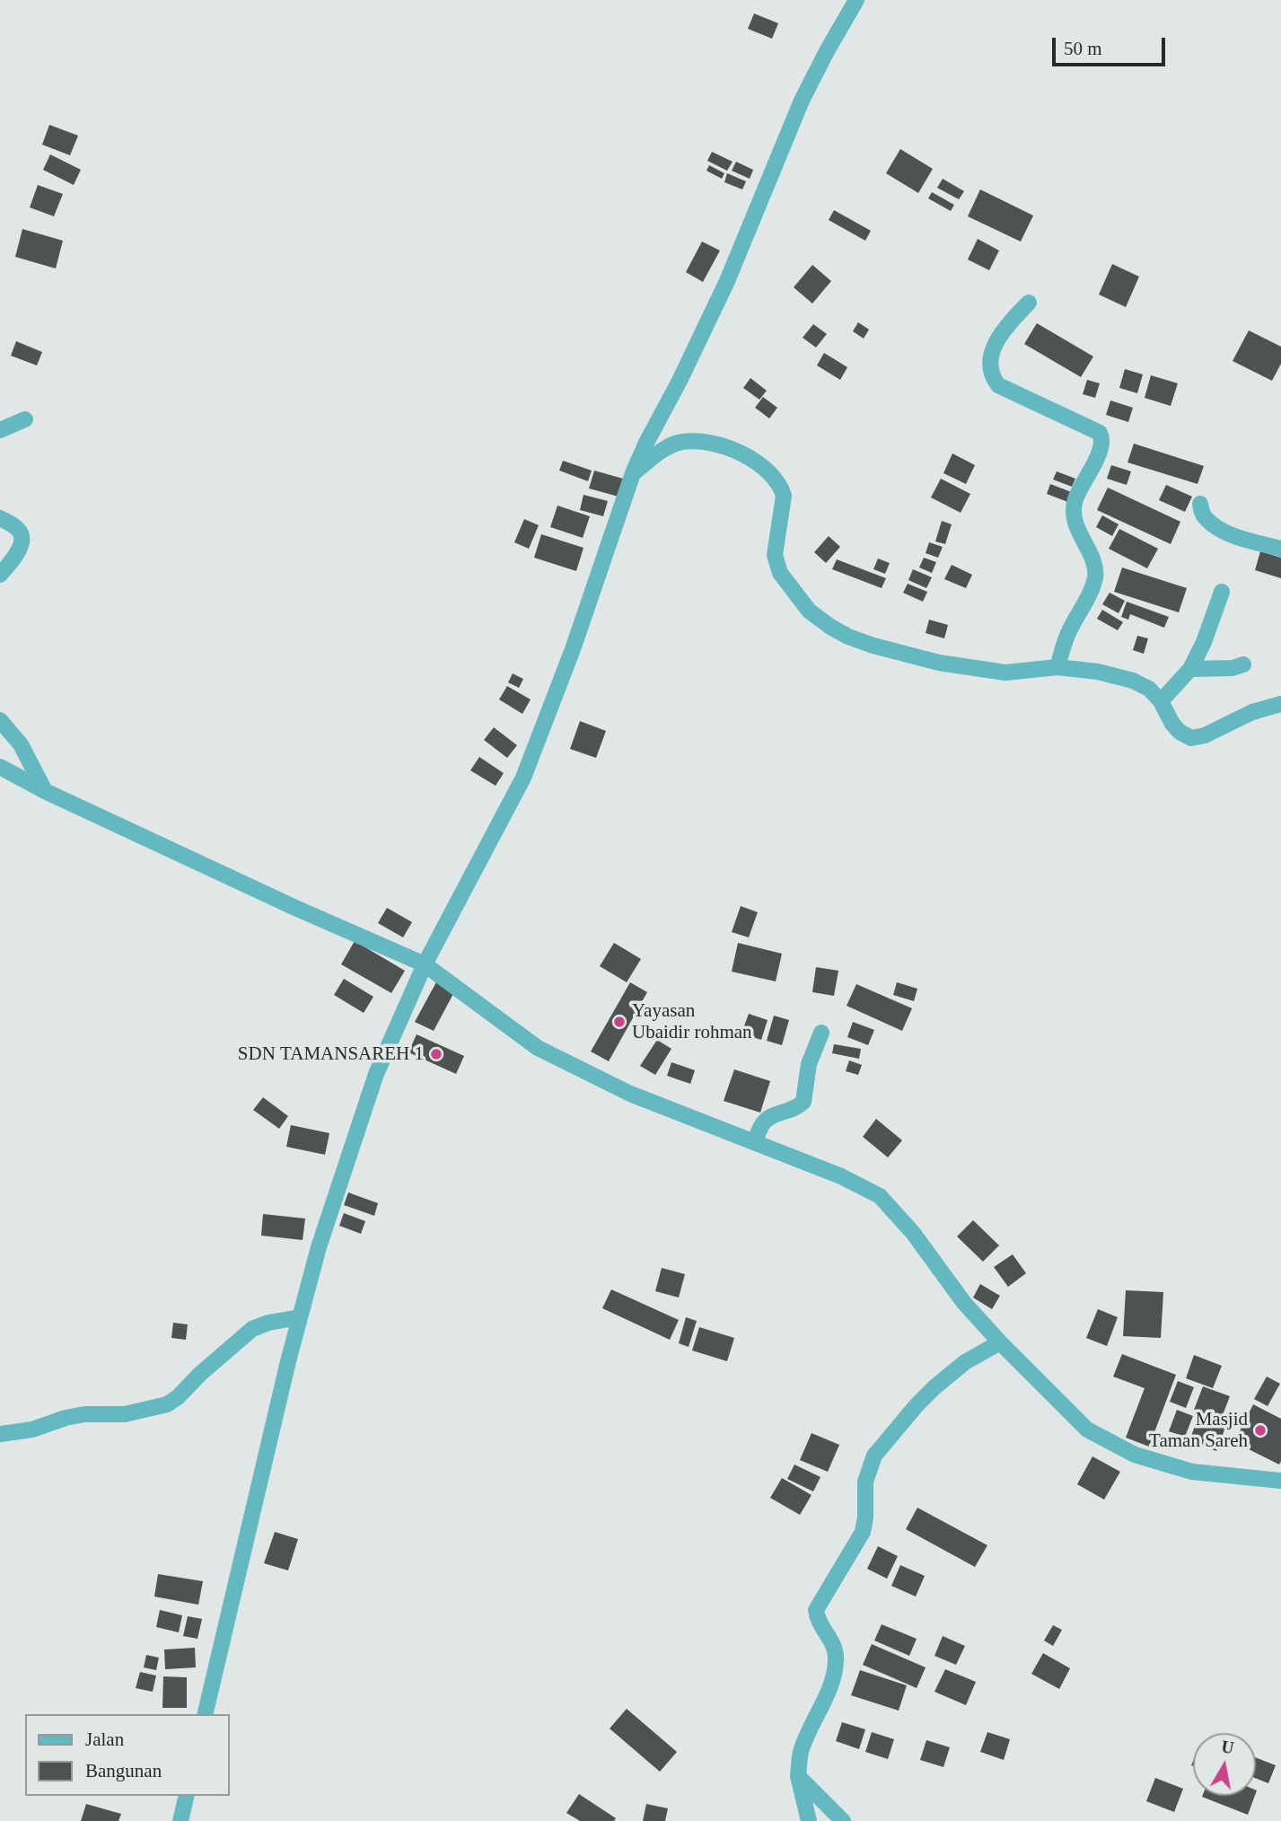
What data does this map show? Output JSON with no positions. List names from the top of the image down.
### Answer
{
  "places": ["Yayasan Ubaidir rohman", "SDN TAMANSAREH 1", "Masjid Taman Sareh"],
  "legend": ["Jalan", "Bangunan"],
  "scale_bar": "50 m",
  "north": "top"
}
